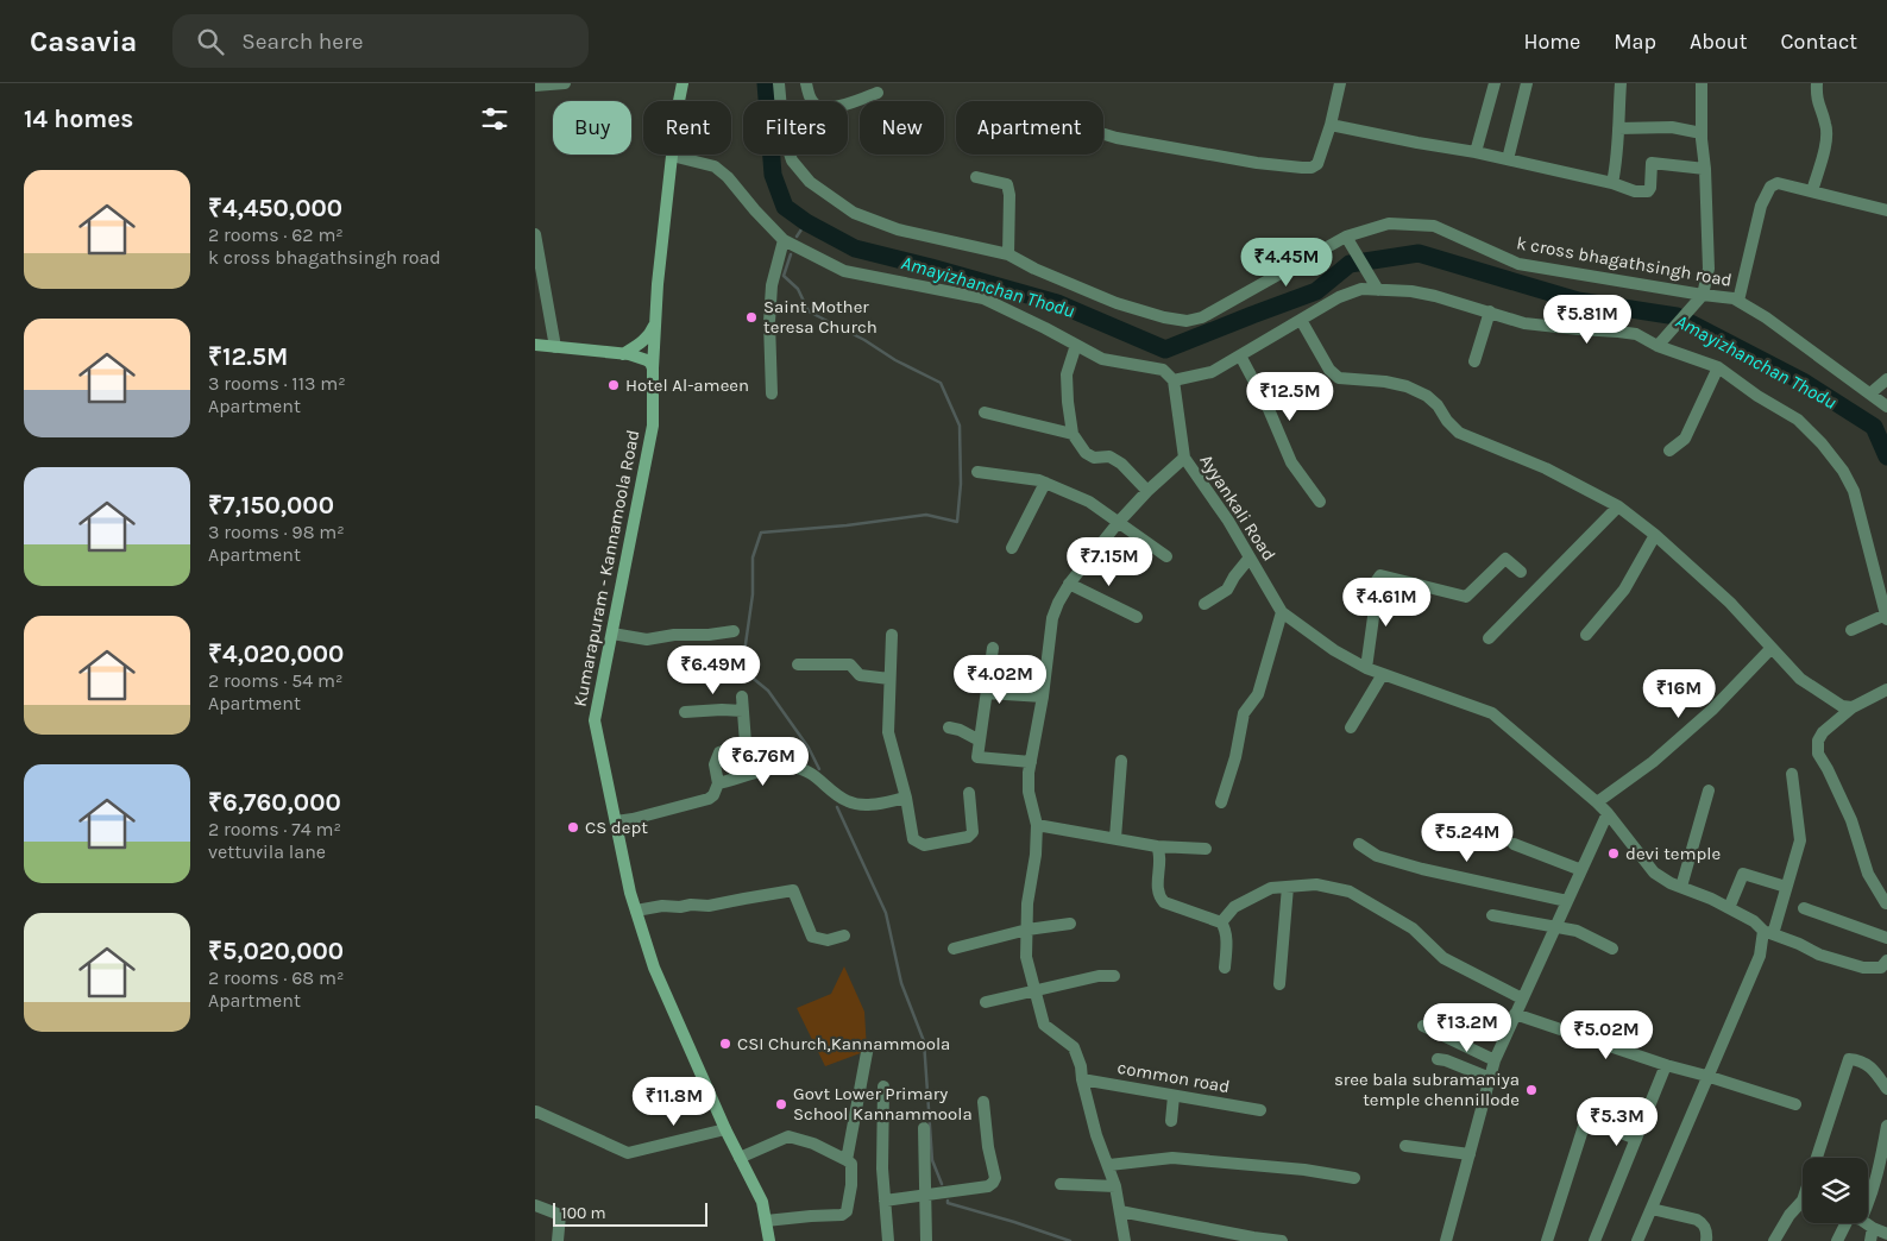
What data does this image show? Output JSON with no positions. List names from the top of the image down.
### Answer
{
  "streets": {
    "main road": ["Kumarapuram - Kannamoola Road"],
    "street": ["k cross bhagathsingh road", "Ayyankali Road", "common road"]
  },
  "water": ["Amayizhanchan Thodu"],
  "places": [
    "Saint Mother teresa Church",
    "Hotel Al-ameen",
    "CS dept",
    "devi temple",
    "CSI Church,Kannammoola",
    "sree bala subramaniya temple chennillode",
    "Govt Lower Primary School Kannammoola"
  ],
  "scale_bar": "100 m",
  "page": {
    "header": "Casavia",
    "search": "Search here",
    "nav": [
      "Home",
      "Map",
      "About",
      "Contact"
    ],
    "heading": "14 homes",
    "chip": [
      "Buy",
      "Rent",
      "Filters",
      "New",
      "Apartment"
    ],
    "list": [
      {
        "name": "₹4,450,000",
        "note": "2 rooms · 62 m² · k cross bhagathsingh road"
      },
      {
        "name": "₹12.5M",
        "note": "3 rooms · 113 m² · Apartment"
      },
      {
        "name": "₹7,150,000",
        "note": "3 rooms · 98 m² · Apartment"
      },
      {
        "name": "₹4,020,000",
        "note": "2 rooms · 54 m² · Apartment"
      },
      {
        "name": "₹6,760,000",
        "note": "2 rooms · 74 m² · vettuvila lane"
      },
      {
        "name": "₹5,020,000",
        "note": "2 rooms · 68 m² · Apartment"
      }
    ],
    "price": [
      "₹4.45M",
      "₹5.81M",
      "₹12.5M",
      "₹7.15M",
      "₹4.61M",
      "₹6.49M",
      "₹4.02M",
      "₹16M",
      "₹6.76M",
      "₹5.24M",
      "₹13.2M",
      "₹5.02M",
      "₹11.8M",
      "₹5.3M"
    ],
    "scale": "100 m"
  }
}
